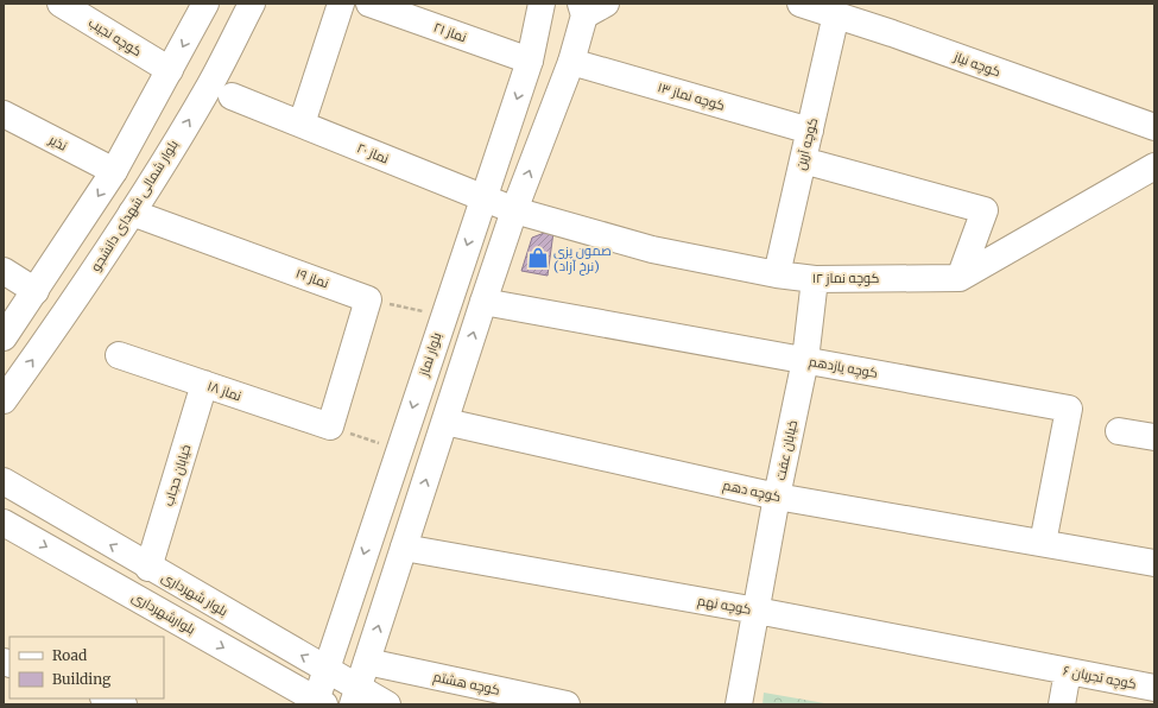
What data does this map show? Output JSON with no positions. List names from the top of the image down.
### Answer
{
  "streets": {
    "street": [
      "نماز ۲۱",
      "کوچه نجیب",
      "کوچه نیاز",
      "کوچه نماز ۱۳",
      "نذیر",
      "کوچه آرین",
      "نماز ۲۰",
      "بلوار شمالی شهدای دانشجو",
      "نماز ۱۹",
      "کوچه نماز ۱۲",
      "بلوار نماز",
      "کوچه یازدهم",
      "نماز ۱۸",
      "خیابان عفت",
      "خیابان حجاب",
      "کوچه دهم",
      "بلوار شهرداری",
      "کوچه نهم",
      "بلوارشهرداری",
      "کوچه تجریان ۶",
      "کوچه هشتم"
    ]
  },
  "crossings": [
    ["نماز ۲۱", "بلوار نماز"],
    ["کوچه نیاز", "کوچه آرین"],
    ["کوچه نماز ۱۳", "کوچه آرین"],
    ["کوچه آرین", "کوچه نماز ۱۲"],
    ["نماز ۲۰", "کوچه نماز ۱۲"],
    ["نماز ۲۰", "بلوار نماز"],
    ["بلوار شمالی شهدای دانشجو", "نماز ۱۹"],
    ["کوچه نماز ۱۲", "خیابان عفت"],
    ["بلوار نماز", "بلوار شهرداری"],
    ["بلوار نماز", "بلوارشهرداری"],
    ["کوچه یازدهم", "خیابان عفت"],
    ["کوچه یازدهم", "کوچه دهم"],
    ["نماز ۱۸", "خیابان حجاب"],
    ["خیابان عفت", "کوچه دهم"],
    ["خیابان عفت", "کوچه نهم"],
    ["خیابان حجاب", "بلوار شهرداری"],
    ["کوچه نهم", "کوچه تجریان ۶"]
  ],
  "one_way": ["بلوار شهرداری", "بلوارشهرداری"],
  "places": {
    "shop": ["صمون پزی (نرخ آزاد)"]
  },
  "legend": ["Road", "Building"]
}
